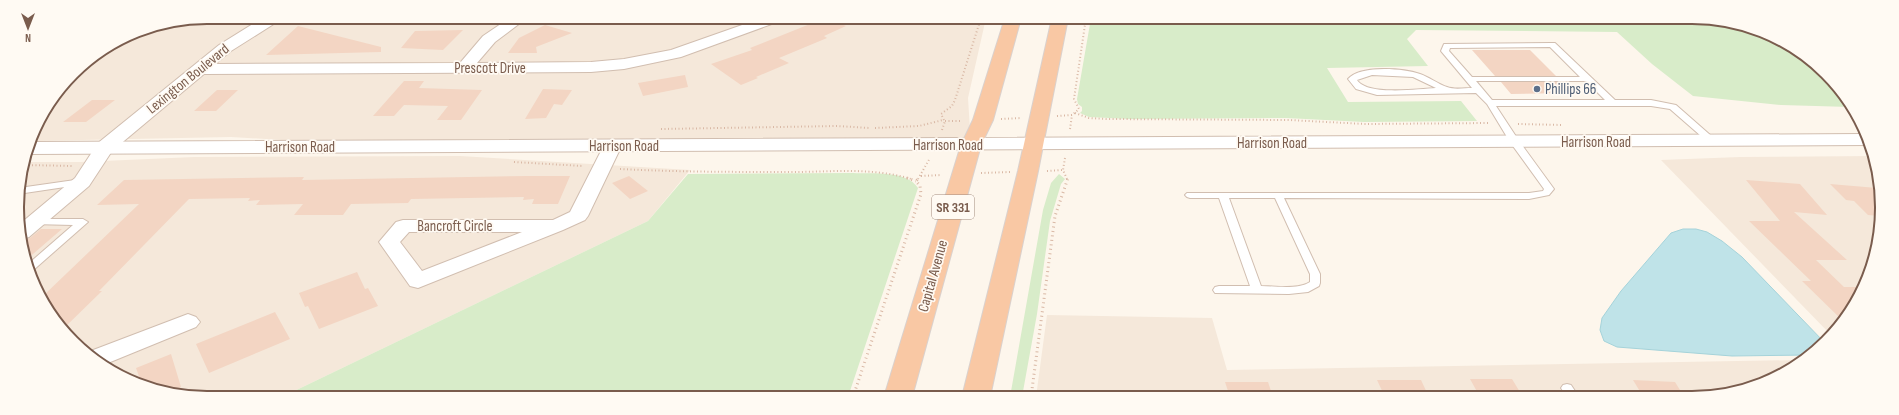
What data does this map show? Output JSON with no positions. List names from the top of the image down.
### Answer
{
  "streets": {
    "highway": ["SR 331", "Capital Avenue"],
    "street": [
      "Prescott Drive",
      "Lexington Boulevard",
      "Harrison Road",
      "Bancroft Circle"
    ]
  },
  "crossings": [
    ["Prescott Drive", "Lexington Boulevard"],
    ["Lexington Boulevard", "Harrison Road"],
    ["Harrison Road", "Bancroft Circle"],
    ["Harrison Road", "Capital Avenue"]
  ],
  "places": ["Phillips 66"],
  "north": "bottom"
}
